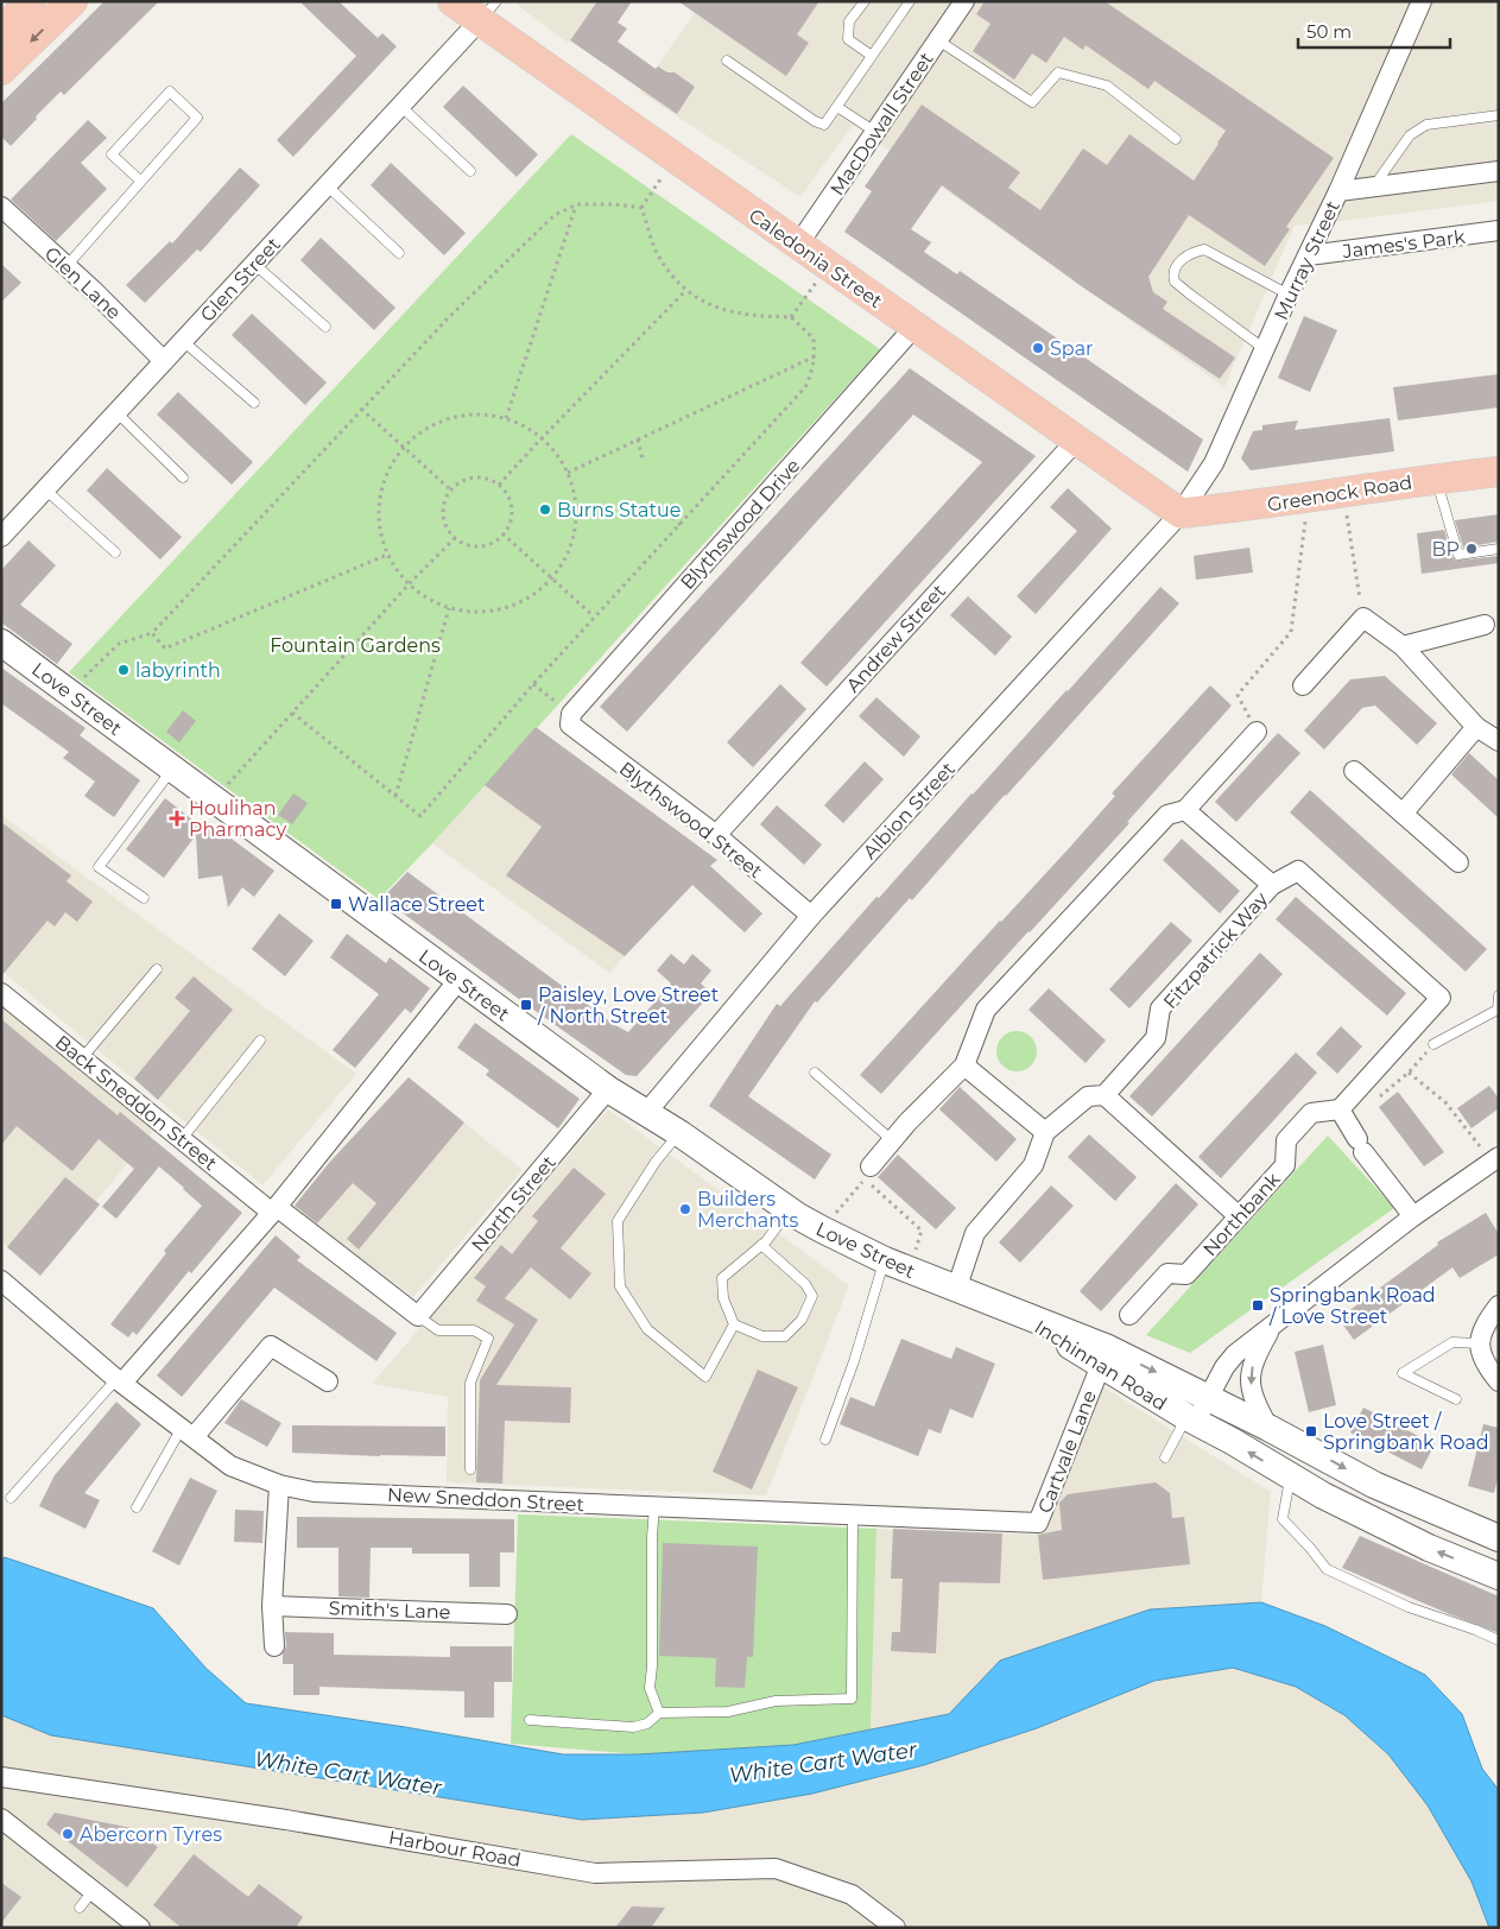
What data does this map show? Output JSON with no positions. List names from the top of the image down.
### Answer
{
  "streets": {
    "main road": ["Caledonia Street", "Greenock Road"],
    "street": [
      "MacDowall Street",
      "James's Park",
      "Murray Street",
      "Glen Street",
      "Glen Lane",
      "Blythswood Drive",
      "Andrew Street",
      "Love Street",
      "Albion Street",
      "Blythswood Street",
      "Fitzpatrick Way",
      "Back Sneddon Street",
      "North Street",
      "Northbank",
      "Inchinnan Road",
      "Cartvale Lane",
      "New Sneddon Street",
      "Smith's Lane",
      "Harbour Road"
    ]
  },
  "crossings": [
    ["MacDowall Street", "Caledonia Street"],
    ["James's Park", "Murray Street"],
    ["Caledonia Street", "Murray Street"],
    ["Caledonia Street", "Glen Street"],
    ["Caledonia Street", "Greenock Road"],
    ["Caledonia Street", "Blythswood Drive"],
    ["Caledonia Street", "Andrew Street"],
    ["Caledonia Street", "Albion Street"],
    ["Murray Street", "Greenock Road"],
    ["Murray Street", "Albion Street"],
    ["Glen Street", "Glen Lane"],
    ["Greenock Road", "Albion Street"],
    ["Blythswood Drive", "Blythswood Street"],
    ["Andrew Street", "Blythswood Street"],
    ["Love Street", "Albion Street"],
    ["Love Street", "North Street"],
    ["Love Street", "Inchinnan Road"],
    ["Albion Street", "Blythswood Street"],
    ["Fitzpatrick Way", "Northbank"],
    ["Back Sneddon Street", "North Street"],
    ["Inchinnan Road", "Cartvale Lane"],
    ["Cartvale Lane", "New Sneddon Street"]
  ],
  "water": ["White Cart Water"],
  "parks": ["Fountain Gardens"],
  "places": {
    "other": [
      "Spar",
      "Burns Statue",
      "BP",
      "labyrinth",
      "Builders Merchants",
      "Abercorn Tyres"
    ],
    "health": ["Houlihan Pharmacy"],
    "transit": [
      "Wallace Street",
      "Paisley, Love Street / North Street",
      "Springbank Road / Love Street",
      "Love Street / Springbank Road"
    ]
  },
  "scale_bar": "50 m"
}
